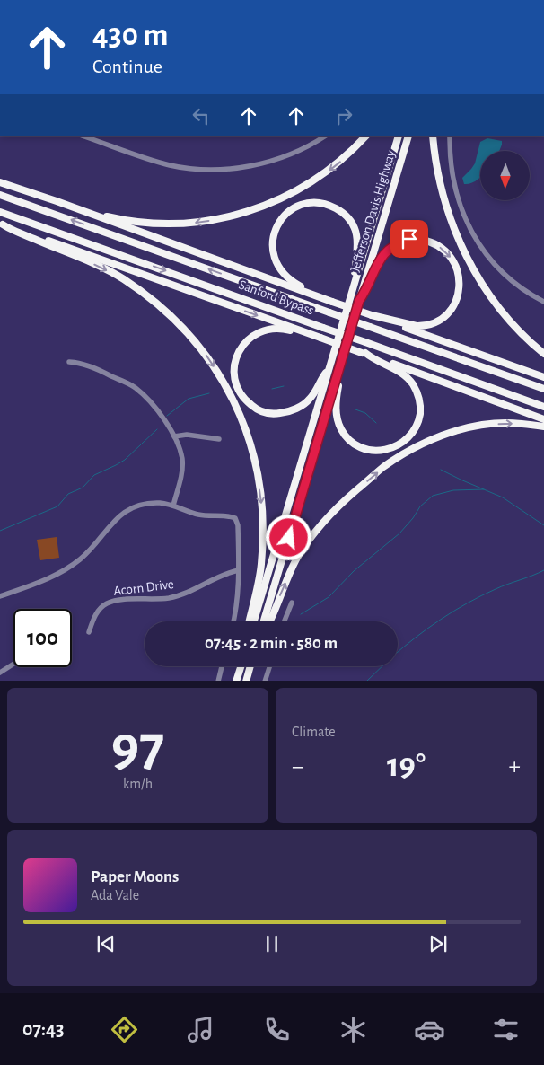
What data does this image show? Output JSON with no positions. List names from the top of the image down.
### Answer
{
  "streets": {
    "highway": ["Jefferson Davis Highway", "Sanford Bypass"],
    "street": ["Acorn Drive"]
  },
  "north": "bottom",
  "page": {
    "turn": ["430 m", "Continue"],
    "limit": "100",
    "trip": "07:45 · 2 min · 580 m",
    "tile": [
      ["97", "km/h"],
      "Climate"
    ],
    "heat": ["−", "19°", "+"],
    "song": ["Paper Moons", "Ada Vale"],
    "tabs": "07:43"
  }
}
